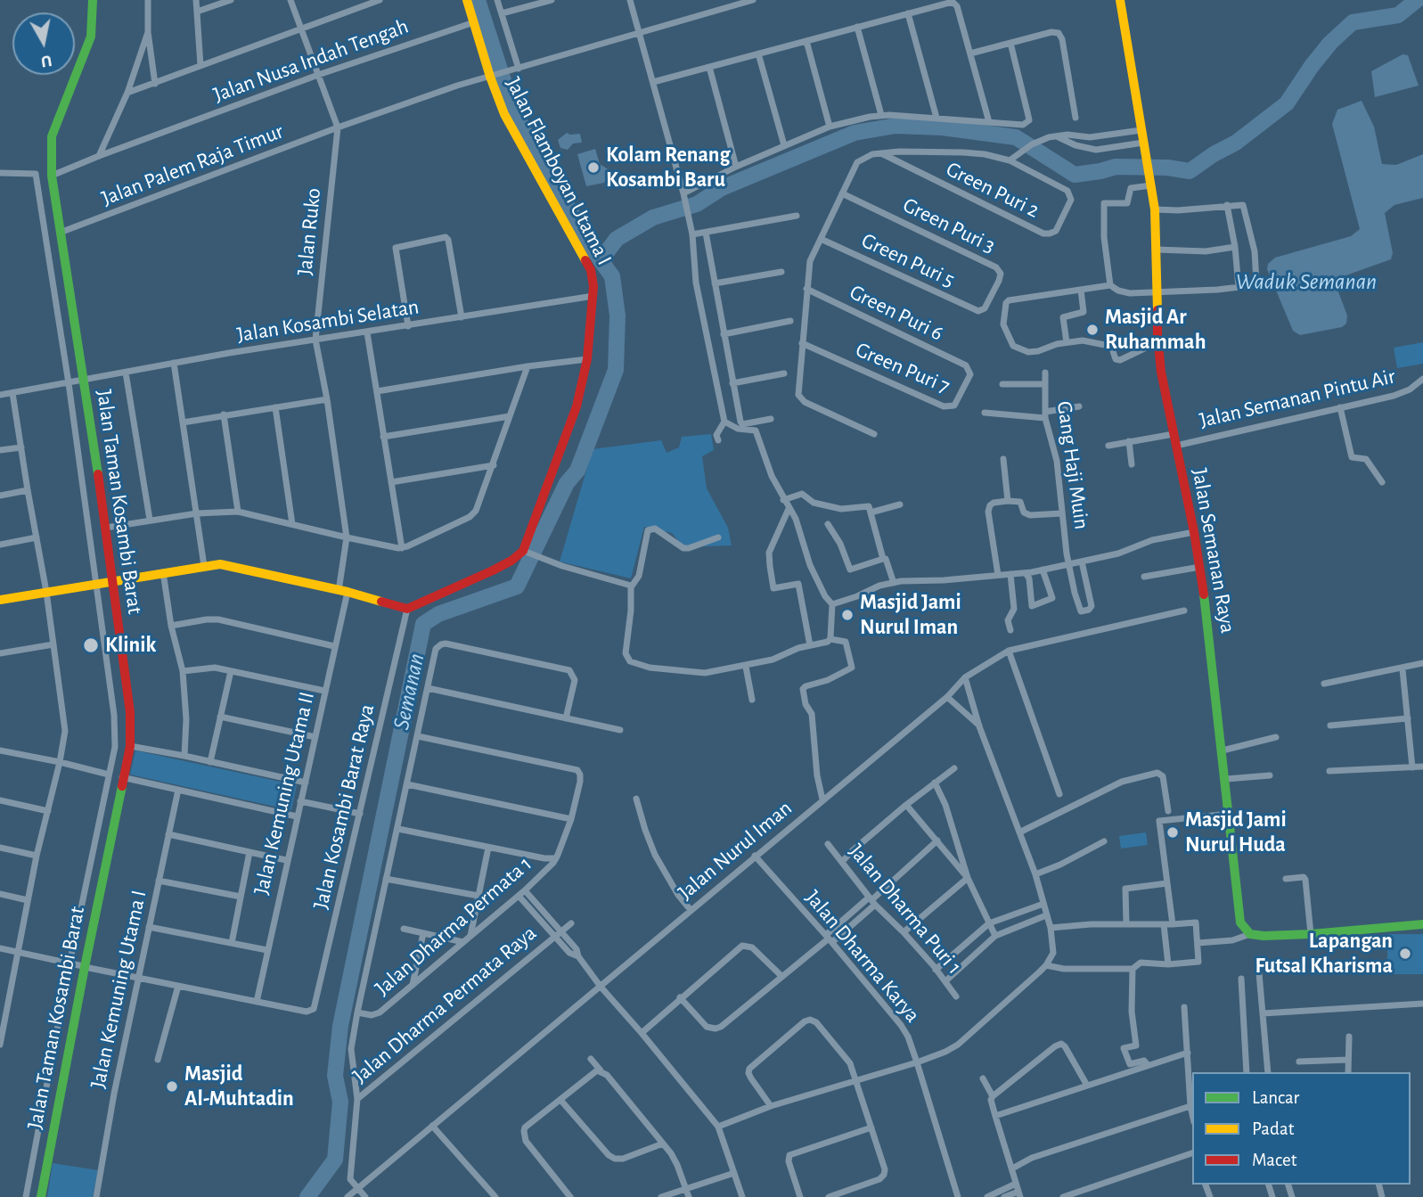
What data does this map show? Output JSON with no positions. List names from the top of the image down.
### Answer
{
  "streets": {
    "street": [
      "Jalan Nusa Indah Tengah",
      "Jalan Palem Raja Timur",
      "Jalan Flamboyan Utama I",
      "Green Puri 2",
      "Green Puri 3",
      "Jalan Ruko",
      "Green Puri 5",
      "Green Puri 6",
      "Jalan Kosambi Selatan",
      "Green Puri 7",
      "Jalan Semanan Pintu Air",
      "Gang Haji Muin",
      "Jalan Taman Kosambi Barat",
      "Jalan Semanan Raya",
      "Jalan Kemuning Utama II",
      "Jalan Kosambi Barat Raya",
      "Jalan Nurul Iman",
      "Jalan Dharma Puri 1",
      "Jalan Dharma Permata 1",
      "Jalan Dharma Karya",
      "Jalan Kemuning Utama I",
      "Jalan Dharma Permata Raya"
    ]
  },
  "crossings": [
    ["Jalan Nusa Indah Tengah", "Jalan Flamboyan Utama I"],
    ["Jalan Nusa Indah Tengah", "Jalan Taman Kosambi Barat"],
    ["Jalan Palem Raja Timur", "Jalan Flamboyan Utama I"],
    ["Jalan Palem Raja Timur", "Jalan Ruko"],
    ["Jalan Palem Raja Timur", "Jalan Taman Kosambi Barat"],
    ["Jalan Flamboyan Utama I", "Jalan Kosambi Selatan"],
    ["Green Puri 3", "Green Puri 5"],
    ["Jalan Ruko", "Jalan Kosambi Selatan"],
    ["Jalan Ruko", "Jalan Kemuning Utama II"],
    ["Green Puri 6", "Green Puri 7"],
    ["Jalan Kosambi Selatan", "Jalan Taman Kosambi Barat"],
    ["Jalan Semanan Pintu Air", "Jalan Semanan Raya"],
    ["Jalan Kemuning Utama II", "Jalan Kosambi Barat Raya"],
    ["Jalan Nurul Iman", "Jalan Dharma Karya"],
    ["Jalan Nurul Iman", "Jalan Dharma Permata Raya"],
    ["Jalan Dharma Permata 1", "Jalan Dharma Permata Raya"]
  ],
  "water": ["Waduk Semanan", "Semanan"],
  "places": [
    "Kolam Renang Kosambi Baru",
    "Masjid Ar Ruhammah",
    "Masjid Jami Nurul Iman",
    "Klinik",
    "Masjid Jami Nurul Huda",
    "Lapangan Futsal Kharisma",
    "Masjid Al-Muhtadin"
  ],
  "legend": ["Lancar", "Padat", "Macet"],
  "north": "bottom"
}
